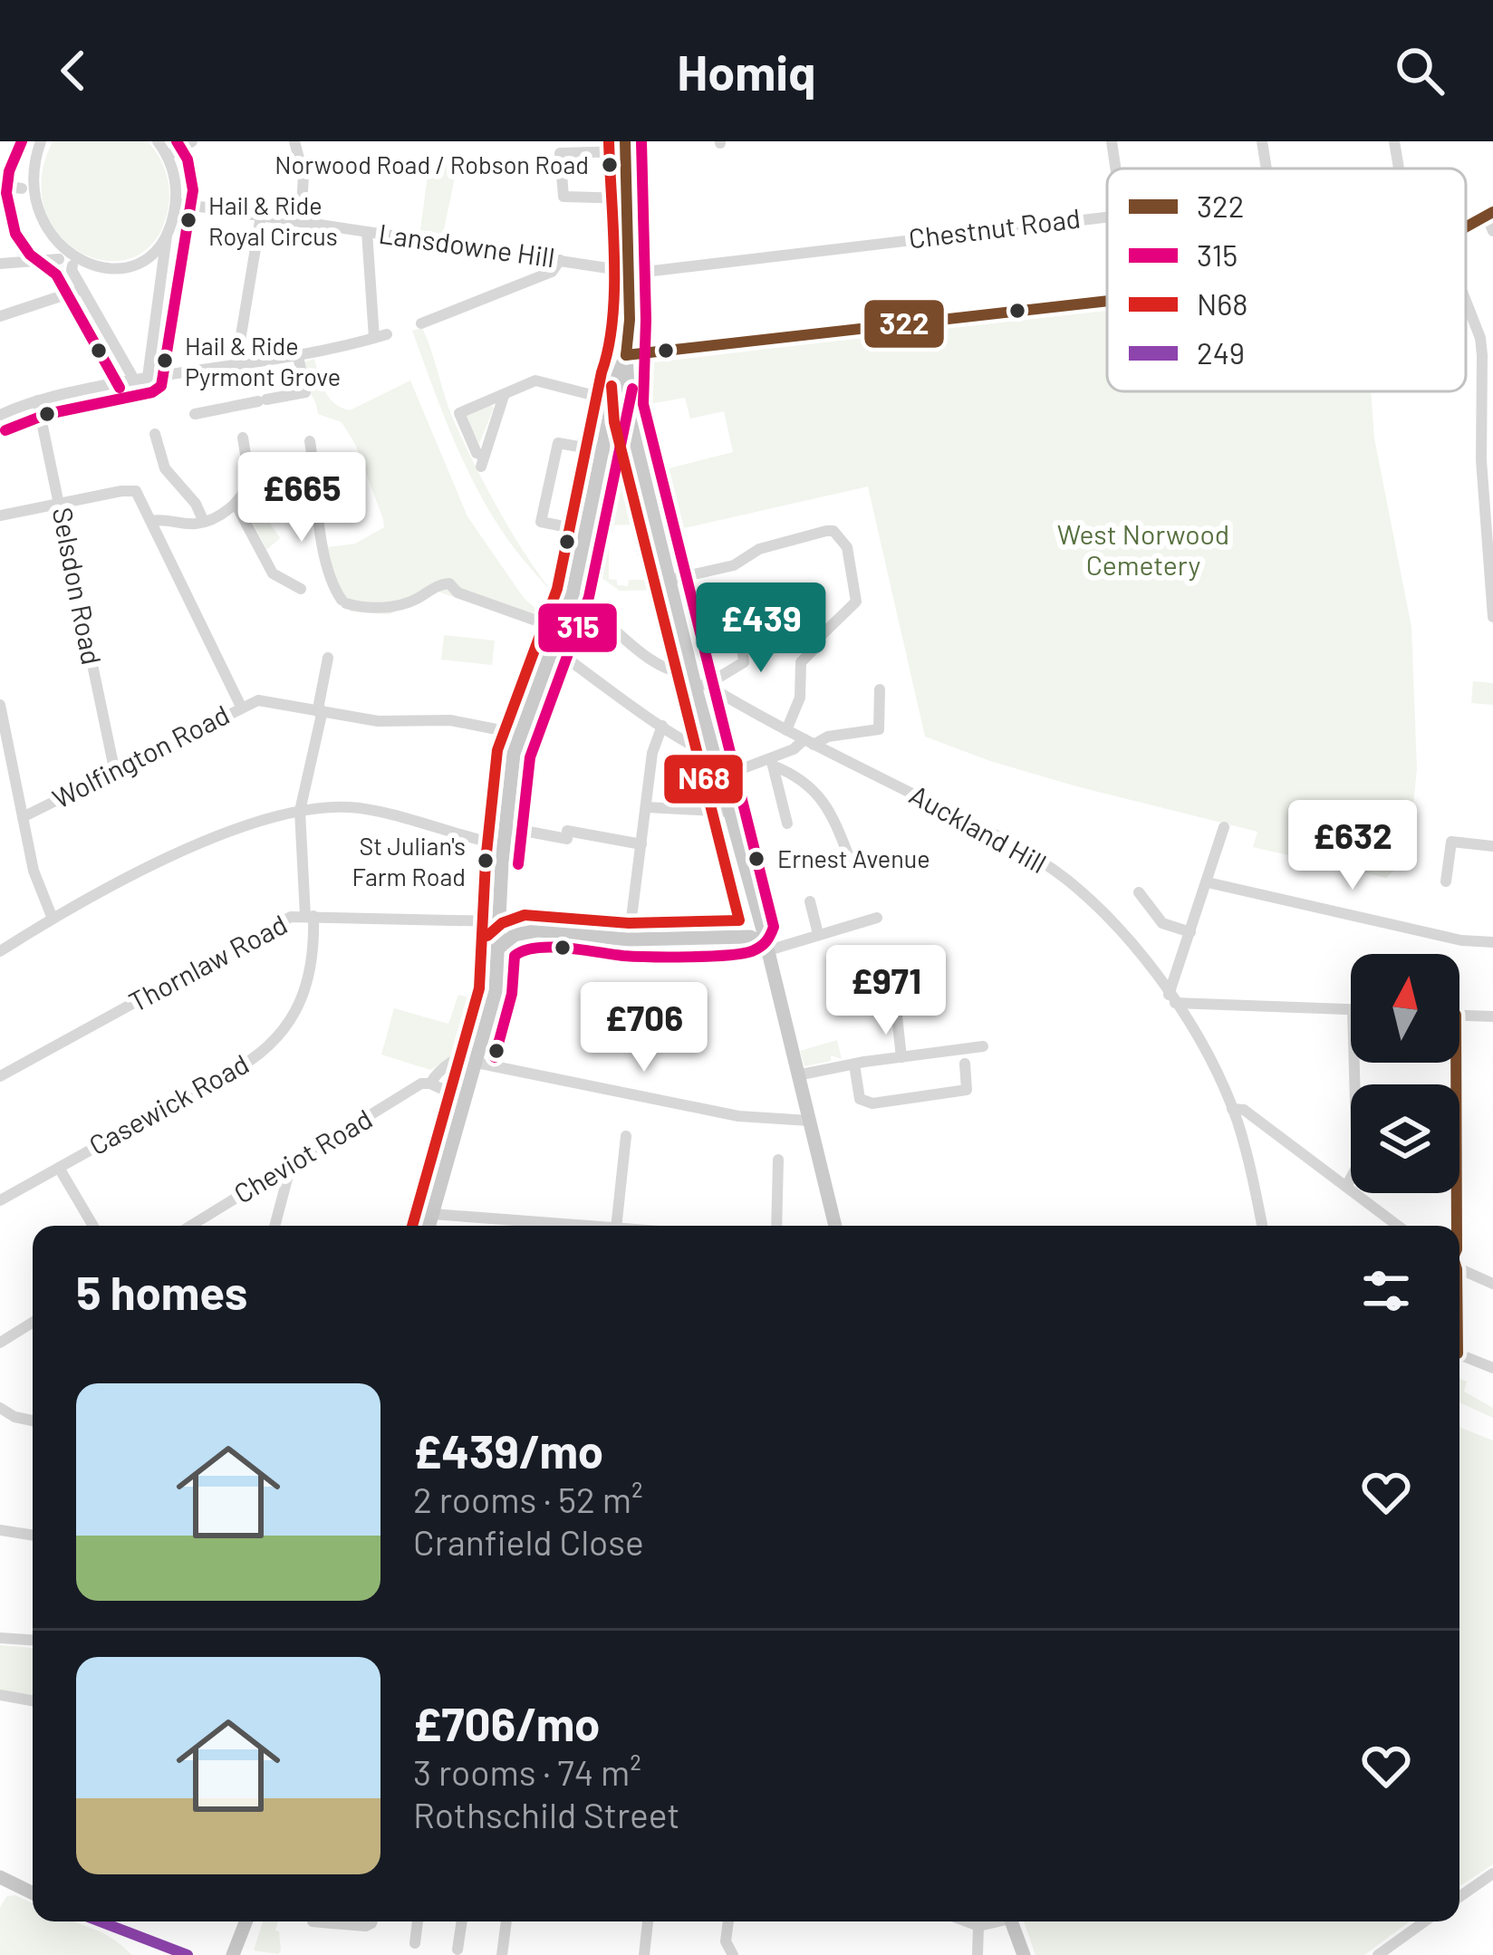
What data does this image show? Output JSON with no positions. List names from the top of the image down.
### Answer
{
  "streets": {
    "street": [
      "Chestnut Road",
      "Lansdowne Hill",
      "Selsdon Road",
      "Wolfington Road",
      "Auckland Hill",
      "Thornlaw Road",
      "Casewick Road",
      "Cheviot Road"
    ]
  },
  "crossings": [
    ["Chestnut Road", "Lansdowne Hill"],
    ["Selsdon Road", "Wolfington Road"],
    ["Wolfington Road", "Casewick Road"],
    ["Thornlaw Road", "Casewick Road"]
  ],
  "parks": ["West Norwood Cemetery"],
  "places": [
    "Norwood Road / Robson Road",
    "Hail & Ride Royal Circus",
    "Hail & Ride Pyrmont Grove",
    "Ernest Avenue",
    "St Julian's Farm Road"
  ],
  "lines": [
    "transit line 322",
    "transit line 315",
    "transit line N68",
    "transit line 249"
  ],
  "legend": [
    "322",
    "315",
    "N68",
    "249"
  ],
  "north": "top",
  "page": {
    "header": "Homiq",
    "price": [
      "£665",
      "£439",
      "£632",
      "£971",
      "£706"
    ],
    "heading": "5 homes",
    "list": [
      {
        "name": "£439/mo",
        "note": "2 rooms · 52 m² · Cranfield Close"
      },
      {
        "name": "£706/mo",
        "note": "3 rooms · 74 m² · Rothschild Street"
      }
    ]
  }
}
